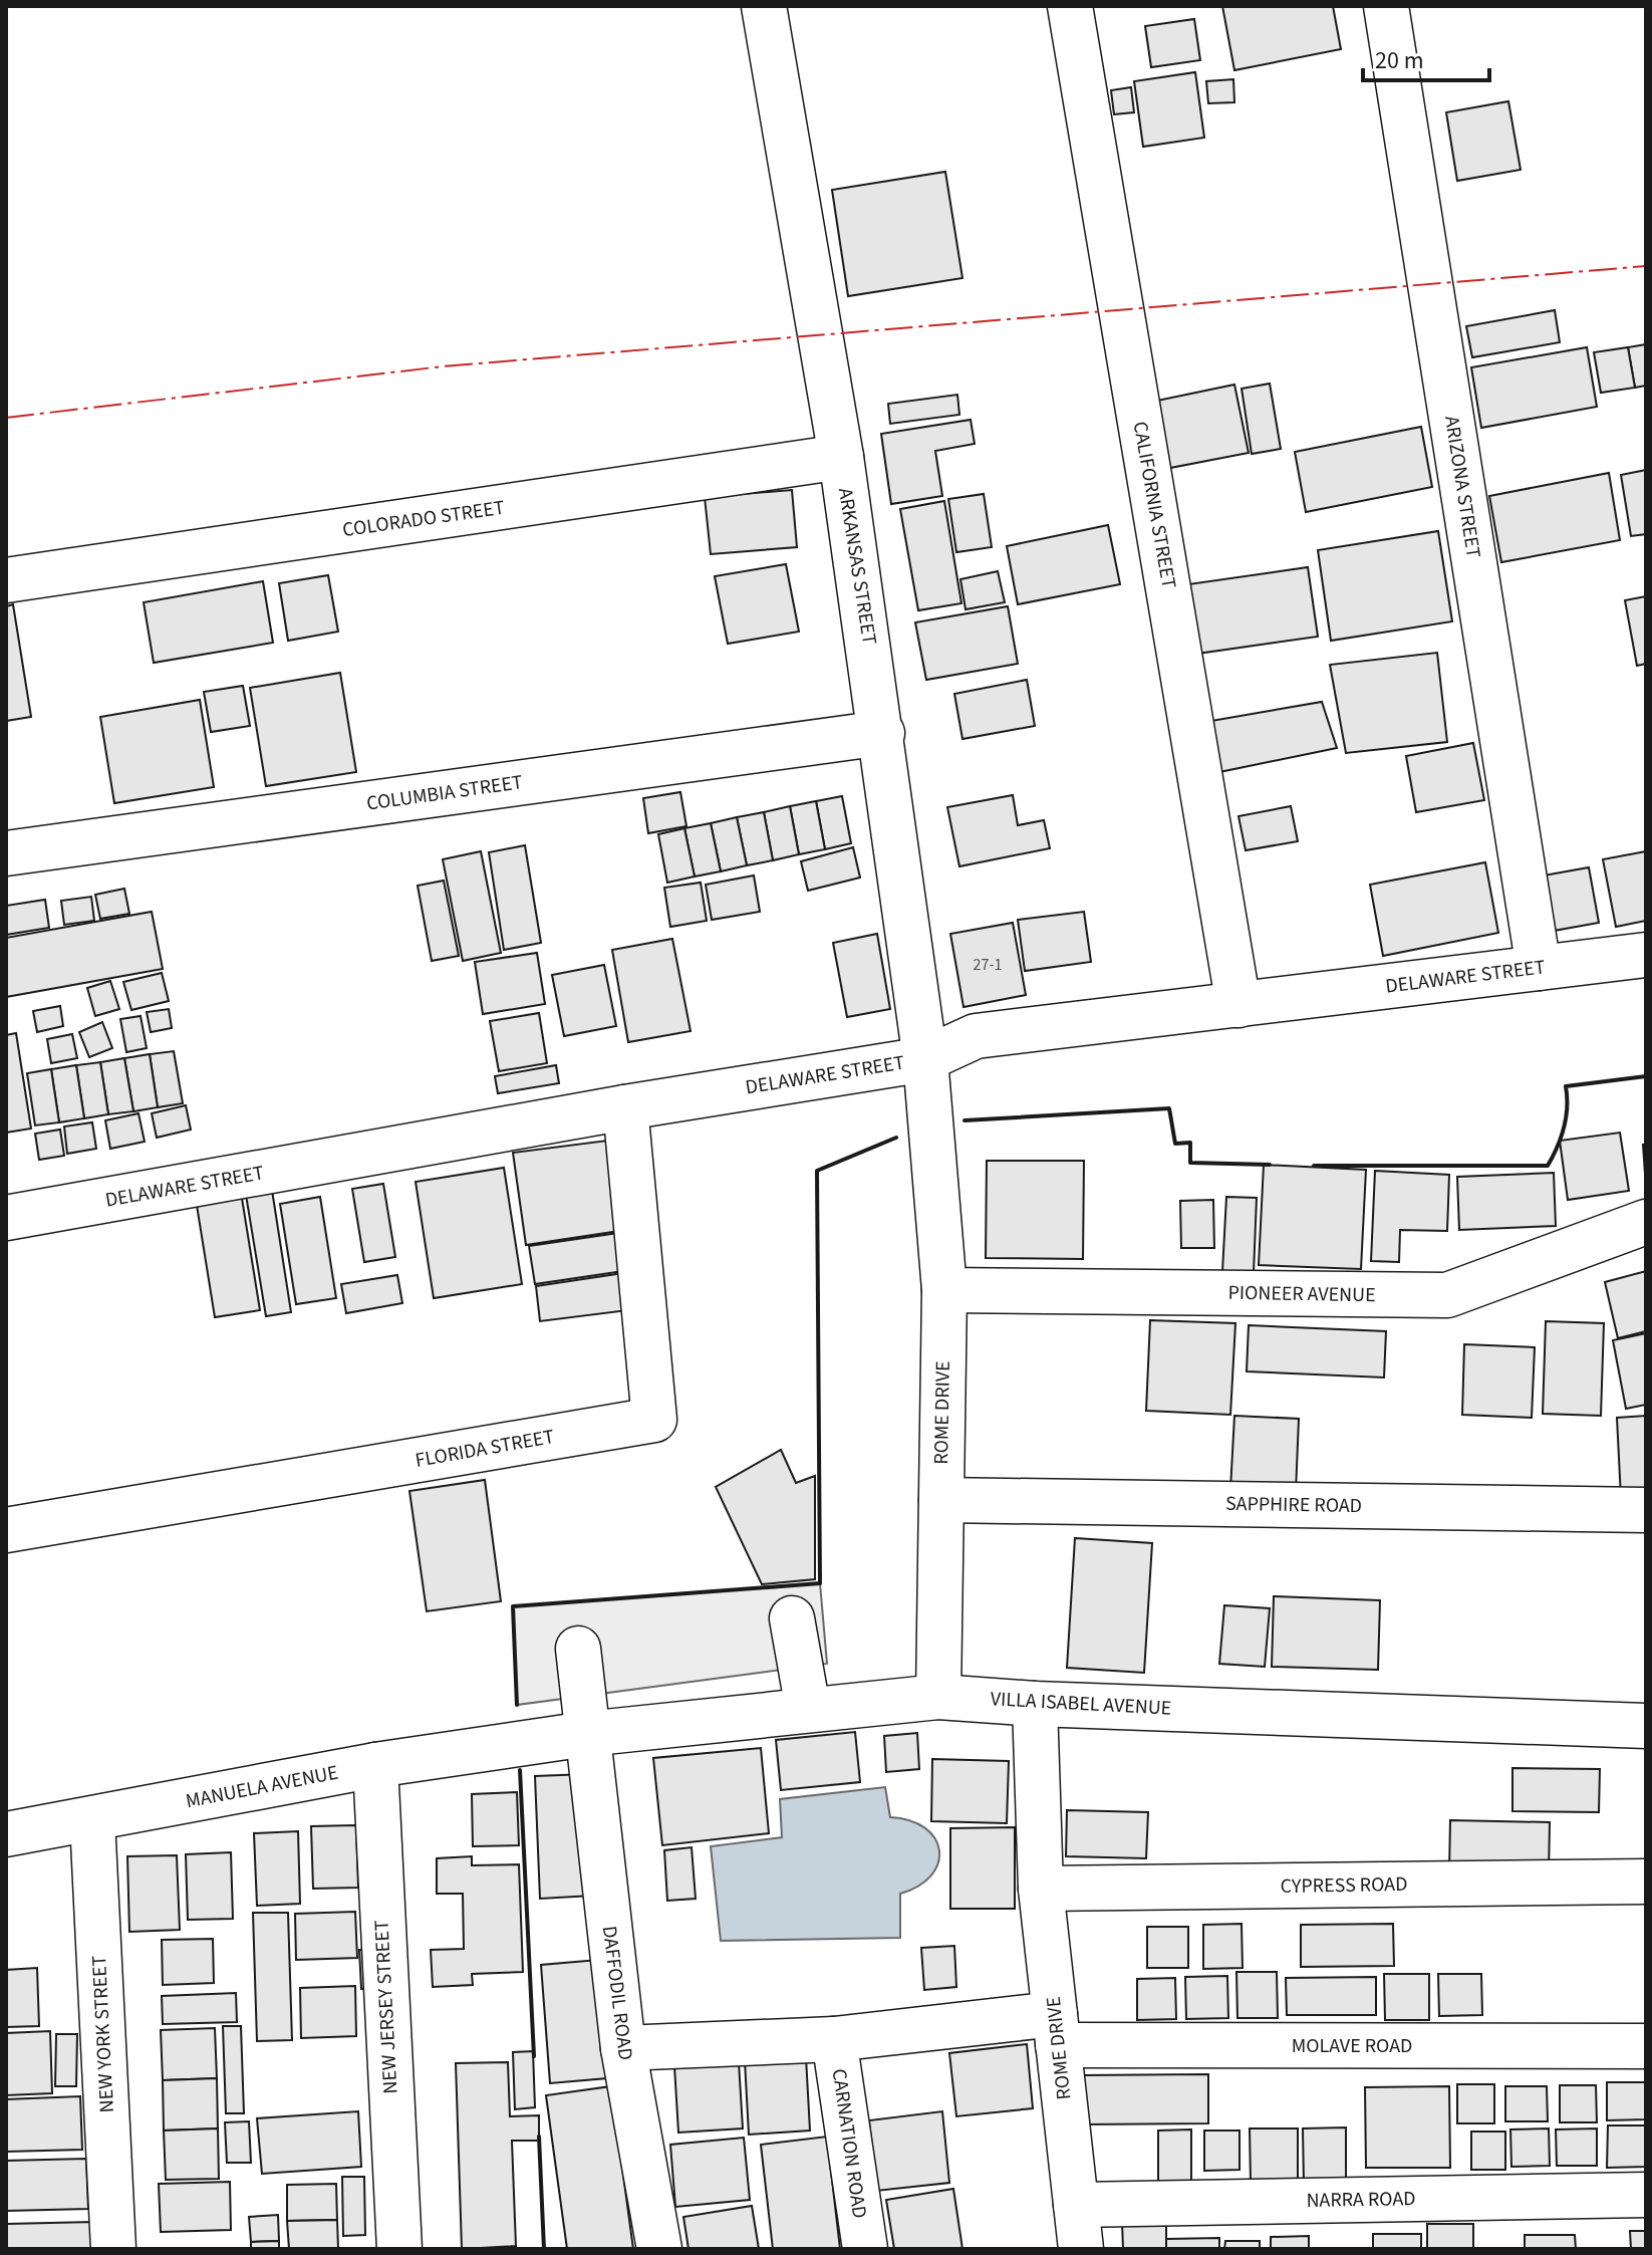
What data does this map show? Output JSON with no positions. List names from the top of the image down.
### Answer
{
  "streets": {
    "street": [
      "ARIZONA STREET",
      "CALIFORNIA STREET",
      "COLORADO STREET",
      "ARKANSAS STREET",
      "COLUMBIA STREET",
      "DELAWARE STREET",
      "PIONEER AVENUE",
      "ROME DRIVE",
      "FLORIDA STREET",
      "SAPPHIRE ROAD",
      "VILLA ISABEL AVENUE",
      "MANUELA AVENUE",
      "CYPRESS ROAD",
      "DAFFODIL ROAD",
      "NEW JERSEY STREET",
      "NEW YORK STREET",
      "MOLAVE ROAD",
      "CARNATION ROAD",
      "NARRA ROAD"
    ]
  },
  "crossings": [
    ["ARIZONA STREET", "DELAWARE STREET"],
    ["CALIFORNIA STREET", "DELAWARE STREET"],
    ["COLORADO STREET", "ARKANSAS STREET"],
    ["ARKANSAS STREET", "COLUMBIA STREET"],
    ["ARKANSAS STREET", "DELAWARE STREET"],
    ["ARKANSAS STREET", "ROME DRIVE"],
    ["DELAWARE STREET", "FLORIDA STREET"],
    ["PIONEER AVENUE", "ROME DRIVE"],
    ["ROME DRIVE", "SAPPHIRE ROAD"],
    ["ROME DRIVE", "VILLA ISABEL AVENUE"],
    ["ROME DRIVE", "CYPRESS ROAD"],
    ["ROME DRIVE", "MOLAVE ROAD"],
    ["ROME DRIVE", "NARRA ROAD"],
    ["VILLA ISABEL AVENUE", "MANUELA AVENUE"],
    ["VILLA ISABEL AVENUE", "DAFFODIL ROAD"],
    ["MANUELA AVENUE", "NEW JERSEY STREET"],
    ["MANUELA AVENUE", "NEW YORK STREET"],
    ["DAFFODIL ROAD", "MOLAVE ROAD"],
    ["MOLAVE ROAD", "CARNATION ROAD"]
  ],
  "house_numbers": ["27-1"],
  "scale_bar": "20 m"
}
